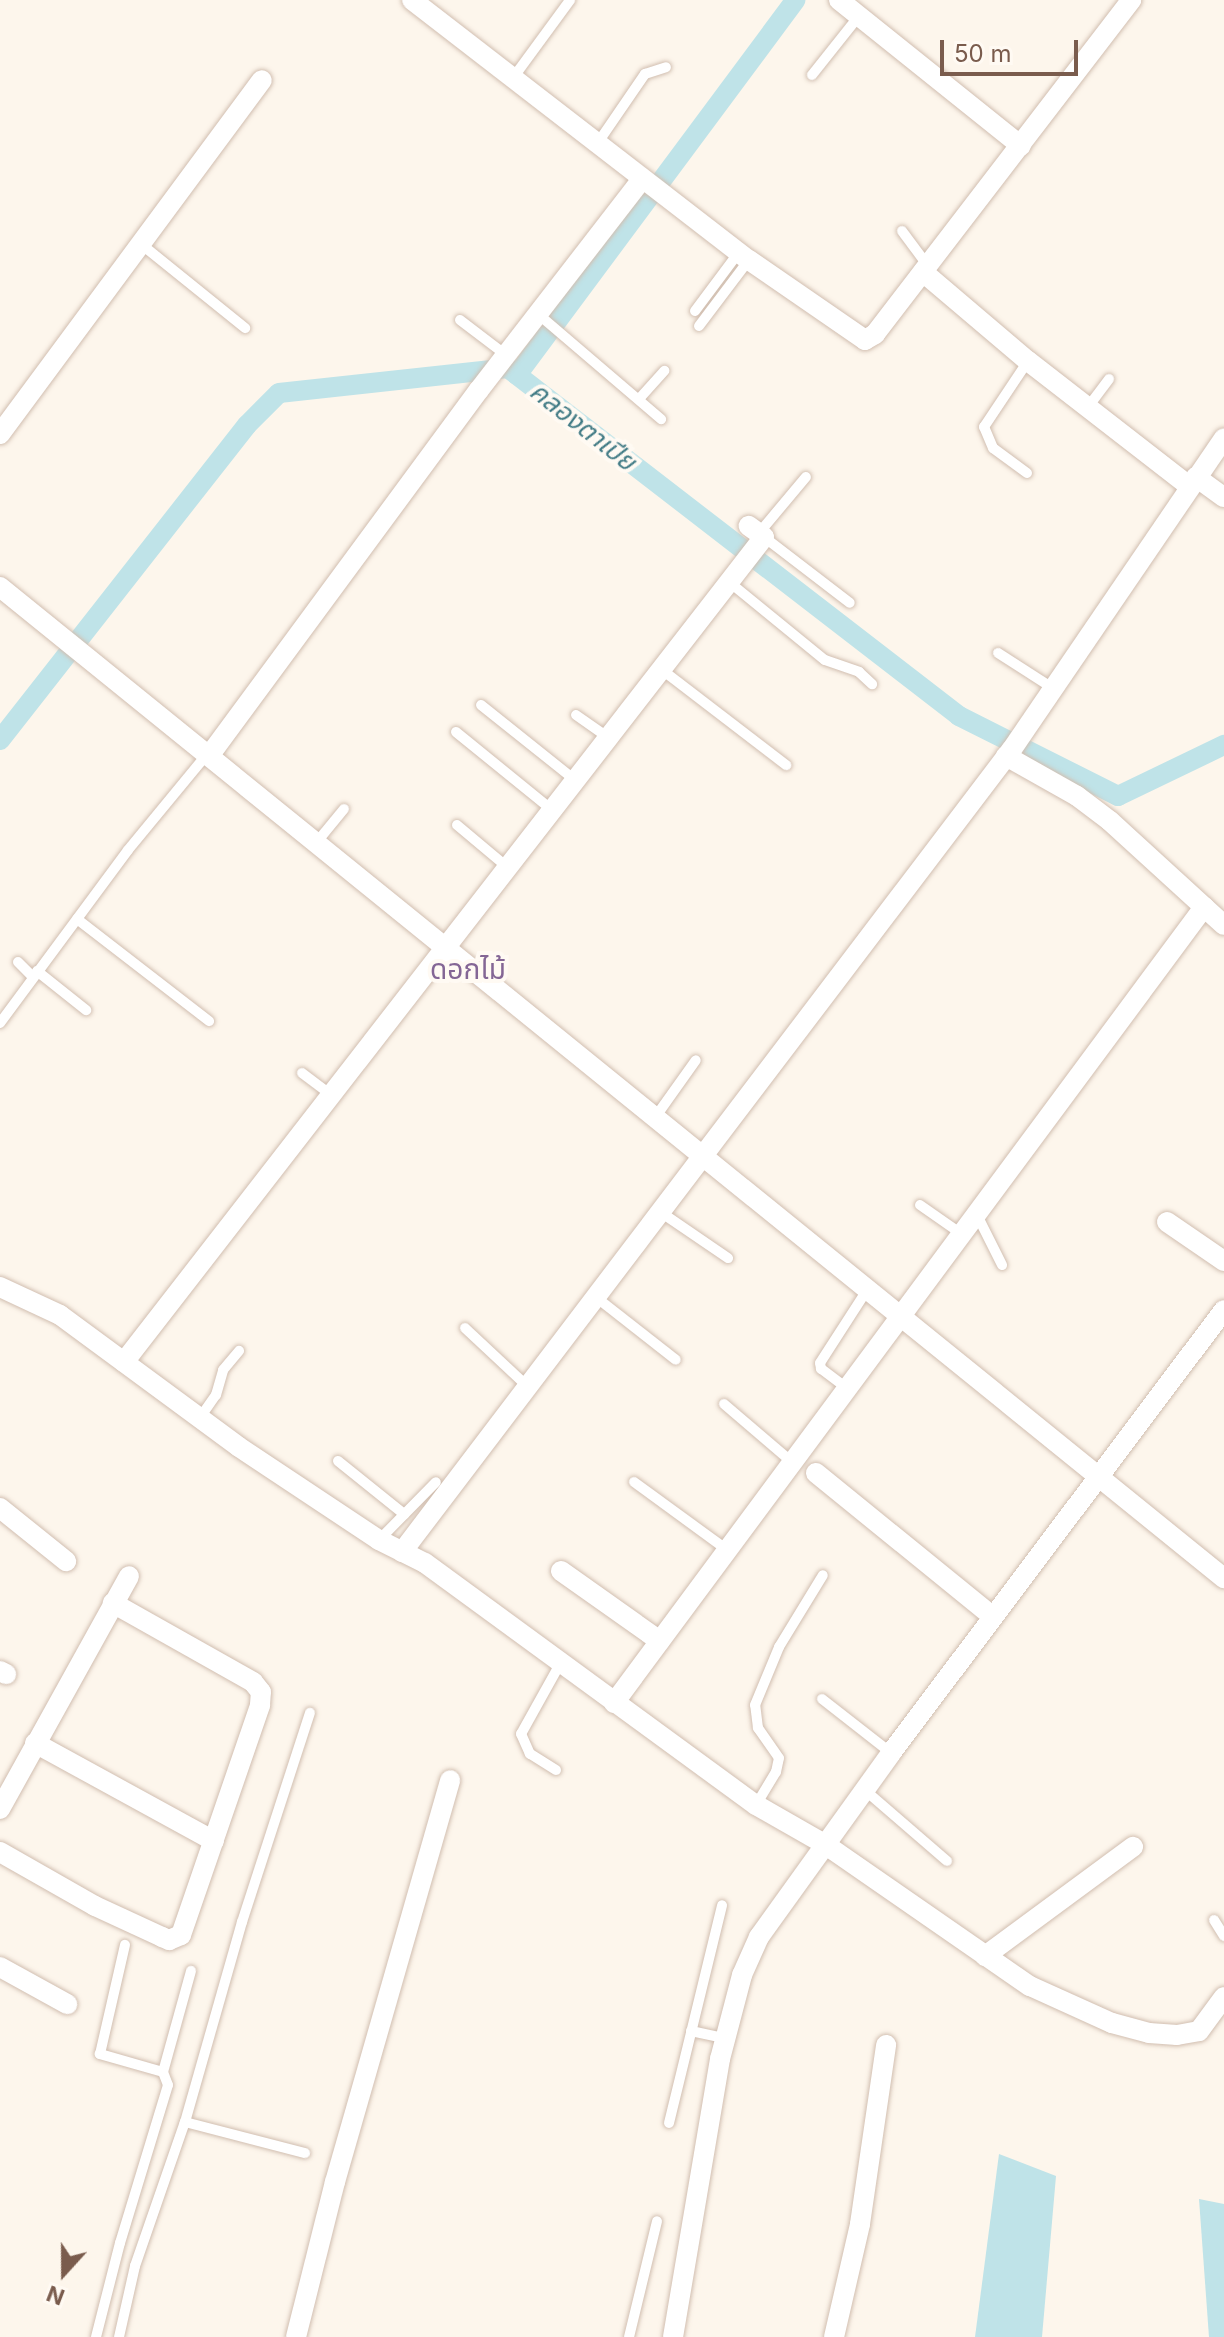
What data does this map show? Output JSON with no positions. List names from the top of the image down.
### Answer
{
  "districts": ["ดอกไม้"],
  "water": ["คลองตาเปีย"],
  "scale_bar": "50 m",
  "north": "bottom"
}
